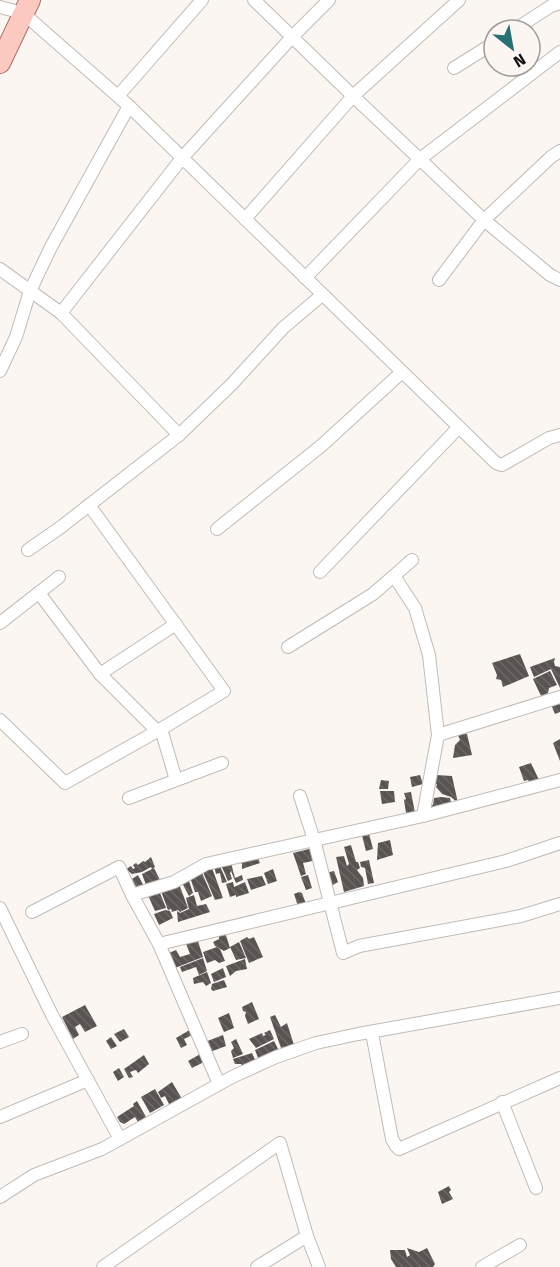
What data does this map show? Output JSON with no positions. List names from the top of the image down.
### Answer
{
  "north": "bottom right"
}
